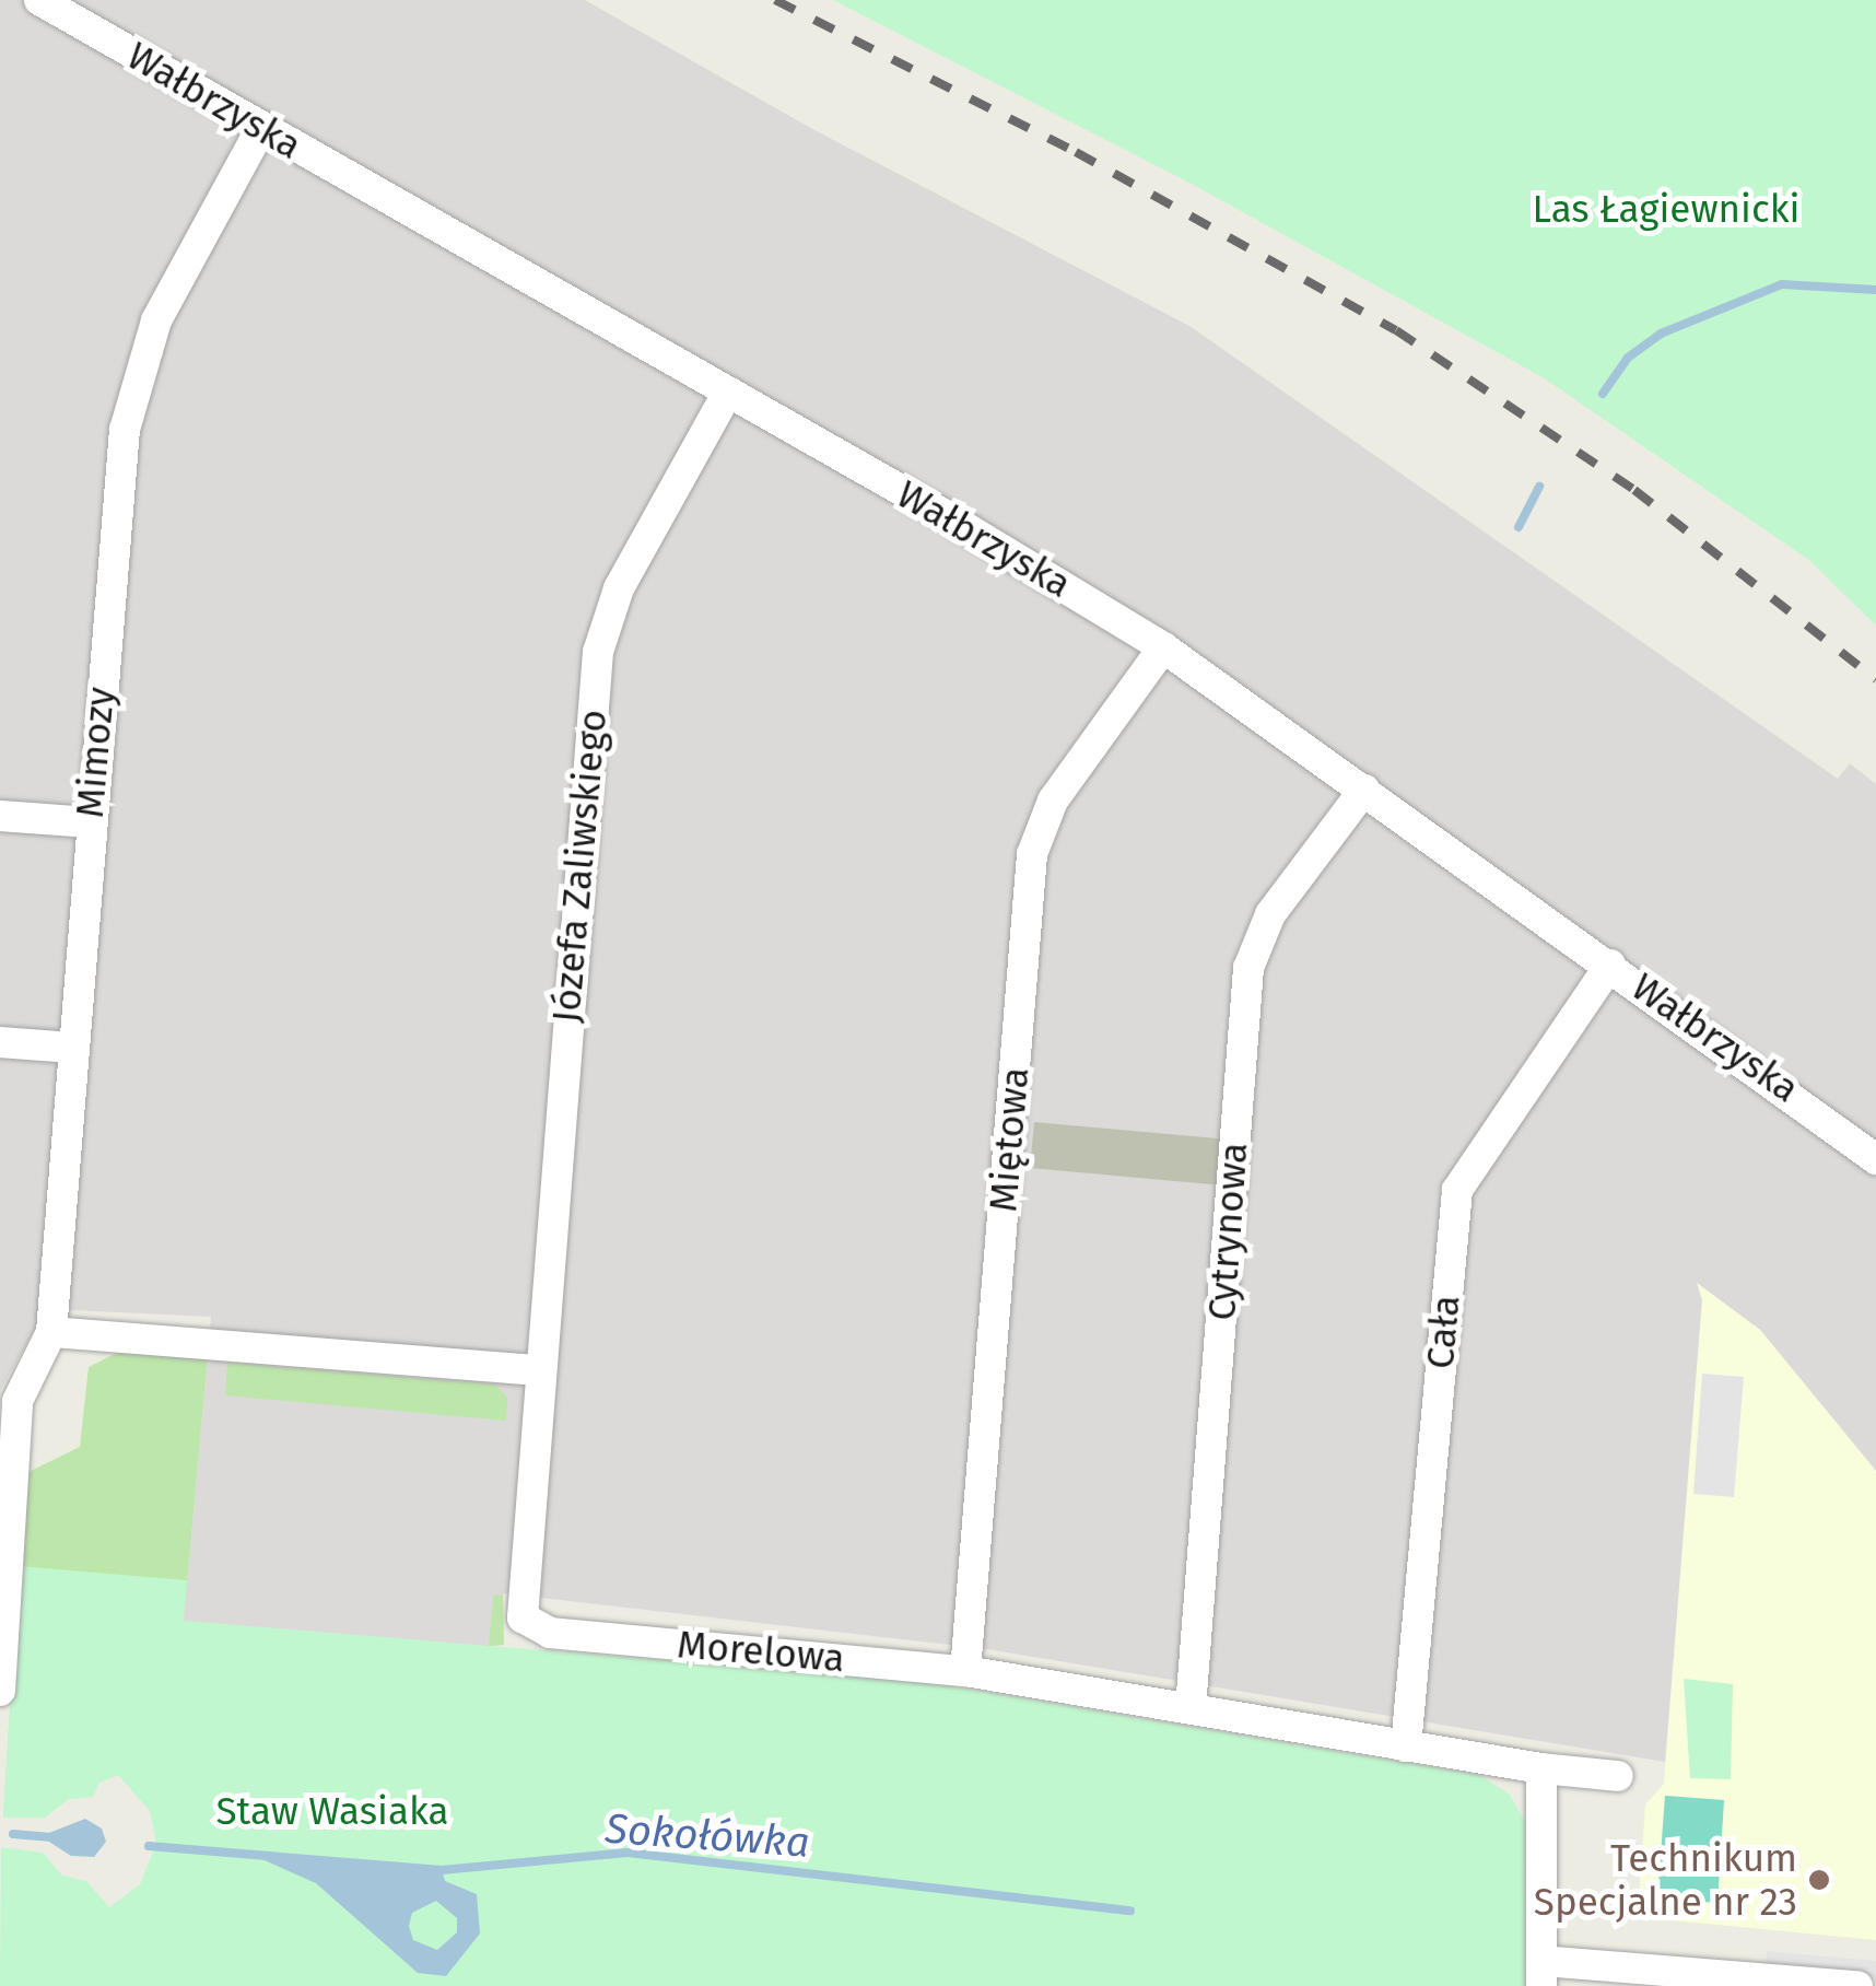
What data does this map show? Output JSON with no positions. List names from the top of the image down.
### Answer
{
  "streets": {
    "street": [
      "Wałbrzyska",
      "Mimozy",
      "Józefa Zaliwskiego",
      "Miętowa",
      "Cytrynowa",
      "Cała",
      "Morelowa"
    ]
  },
  "crossings": [
    ["Wałbrzyska", "Mimozy"],
    ["Wałbrzyska", "Józefa Zaliwskiego"],
    ["Wałbrzyska", "Miętowa"],
    ["Wałbrzyska", "Cytrynowa"],
    ["Wałbrzyska", "Cała"],
    ["Józefa Zaliwskiego", "Morelowa"],
    ["Miętowa", "Morelowa"],
    ["Cytrynowa", "Morelowa"],
    ["Cała", "Morelowa"]
  ],
  "water": ["Sokołówka"],
  "parks": ["Las Łagiewnicki", "Staw Wasiaka"],
  "places": ["Technikum Specjalne nr 23"]
}
